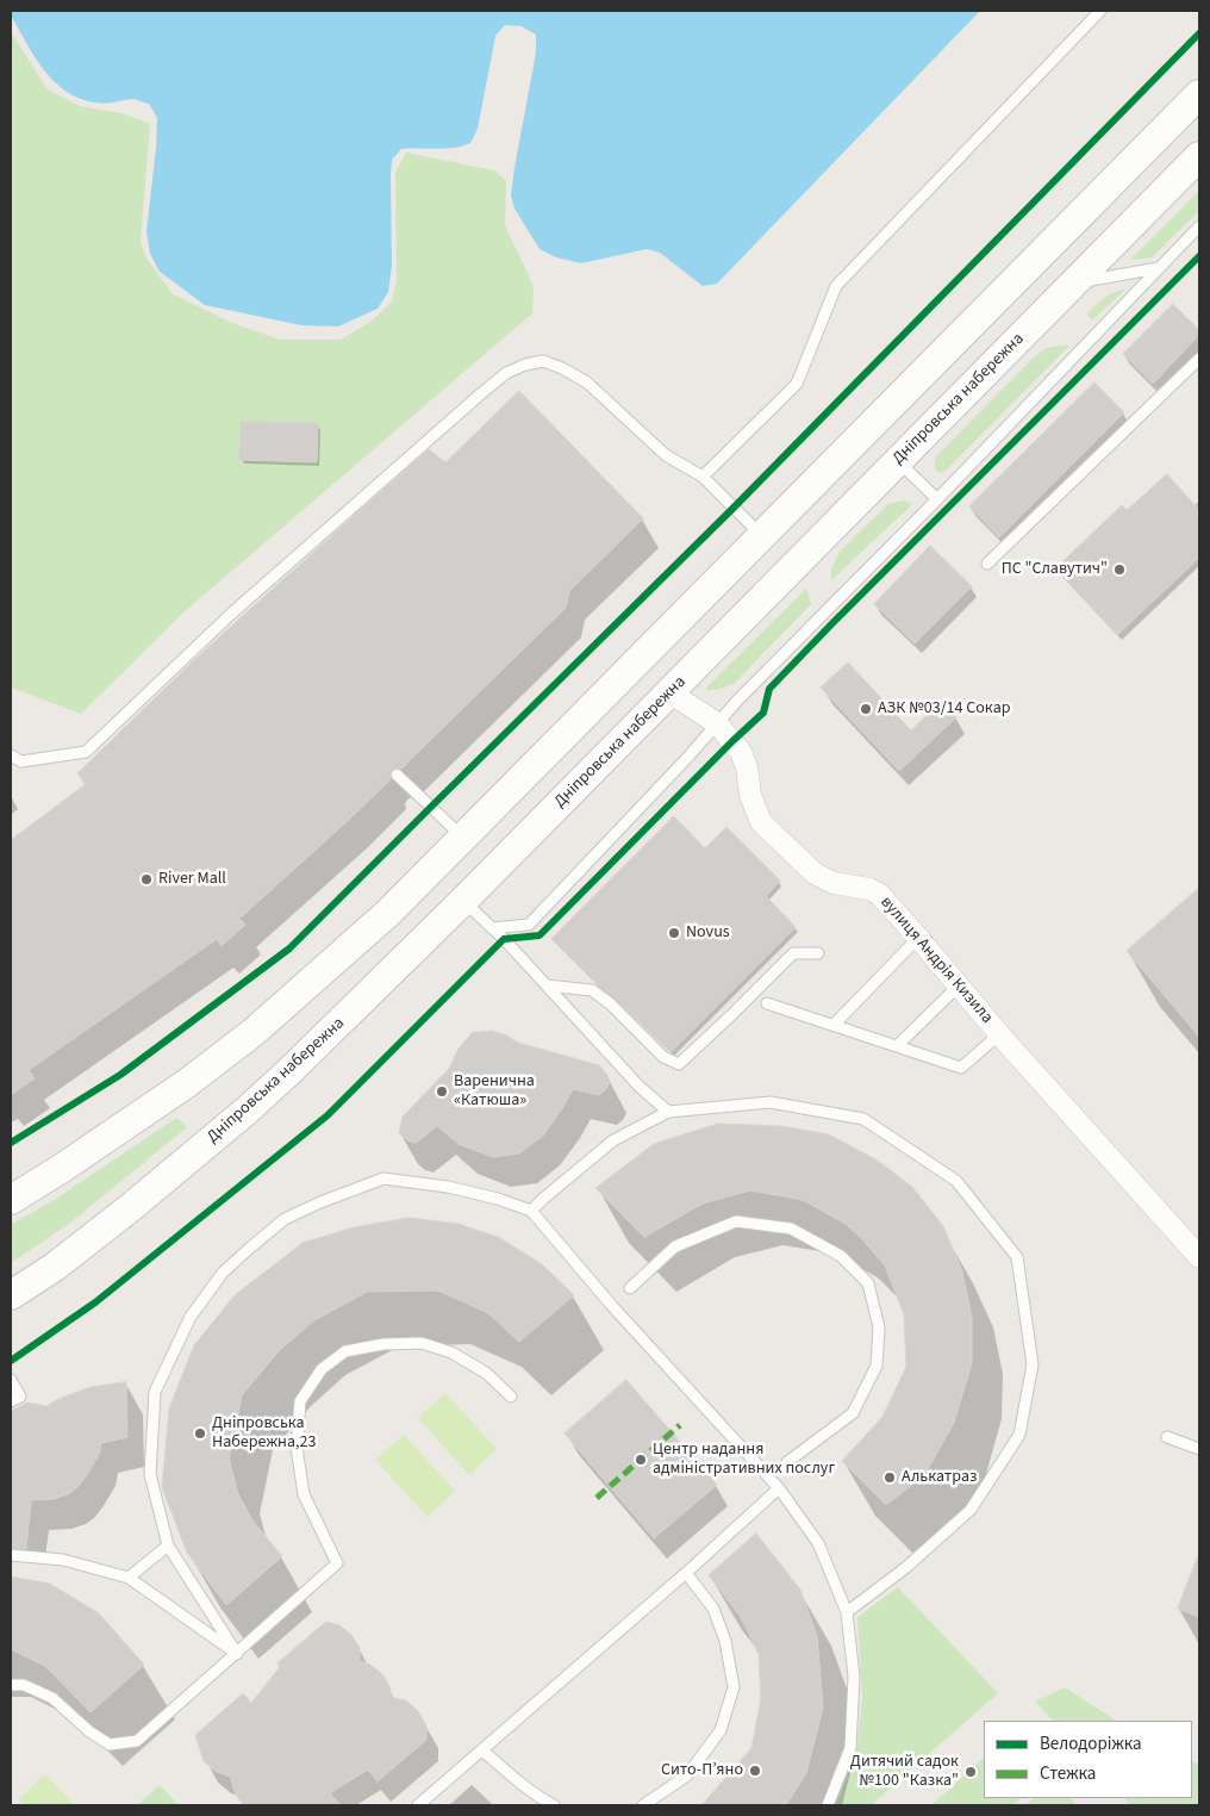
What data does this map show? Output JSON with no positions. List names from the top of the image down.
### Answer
{
  "streets": {
    "main road": ["Дніпровська набережна"],
    "street": ["вулиця Андрія Кизила"]
  },
  "crossings": [
    ["Дніпровська набережна", "вулиця Андрія Кизила"]
  ],
  "places": [
    "ПС \"Славутич\"",
    "АЗК №03/14 Сокар",
    "River Mall",
    "Novus",
    "Варенична «Катюша»",
    "Дніпровська Набережна,23",
    "Центр надання адміністративних послуг",
    "Алькатраз",
    "Сито-П’яно",
    "Дитячий садок №100 \"Казка\""
  ],
  "legend": ["Велодоріжка", "Стежка"]
}
